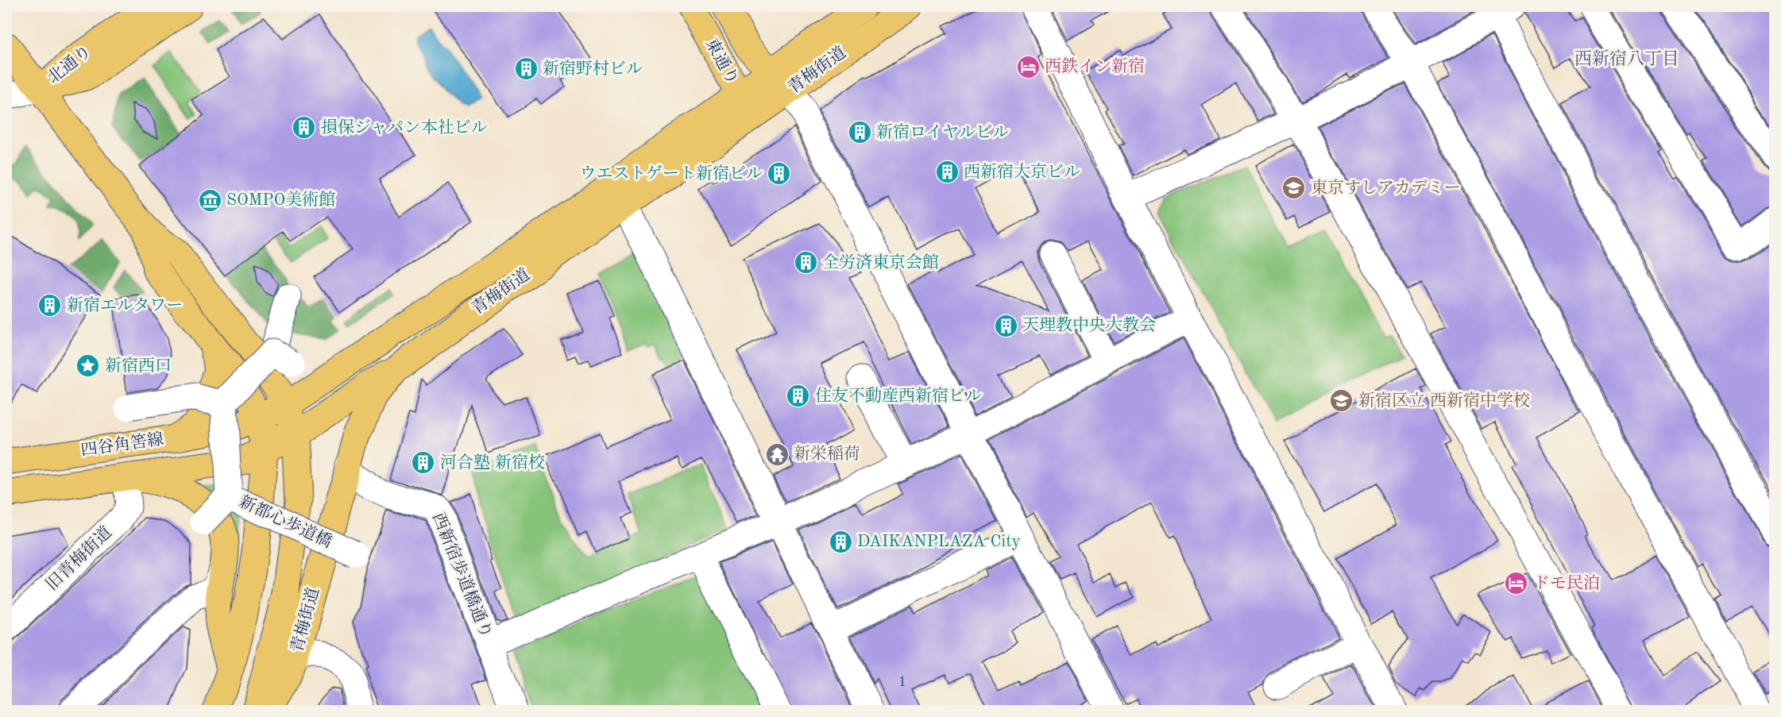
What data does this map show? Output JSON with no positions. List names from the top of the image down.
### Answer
{
  "streets": {
    "main road": [
      "東通り",
      "北通り",
      "青梅街道",
      "四谷角筈線"
    ],
    "street": ["新都心歩道橋", "旧青梅街道", "西新宿歩道橋通り"]
  },
  "crossings": [
    ["東通り", "青梅街道"],
    ["青梅街道", "四谷角筈線"],
    ["青梅街道", "西新宿歩道橋通り"],
    ["四谷角筈線", "旧青梅街道"]
  ],
  "districts": ["西新宿八丁目"],
  "places": {
    "hotel": ["西鉄イン新宿", "ドモ民泊"],
    "building": [
      "新宿野村ビル",
      "損保ジャパン本社ビル",
      "新宿ロイヤルビル",
      "西新宿大京ビル",
      "ウエストゲート新宿ビル",
      "全労済東京会館",
      "新宿エルタワー",
      "天理教中央大教会",
      "住友不動産西新宿ビル",
      "河合塾 新宿校",
      "DAIKANPLAZA City"
    ],
    "school or university": ["東京すしアカデミー", "新宿区立 西新宿中学校"],
    "museum": ["SOMPO美術館"],
    "place": ["新宿西口"],
    "temple": ["新栄稲荷"]
  },
  "house_numbers": ["1"]
}
